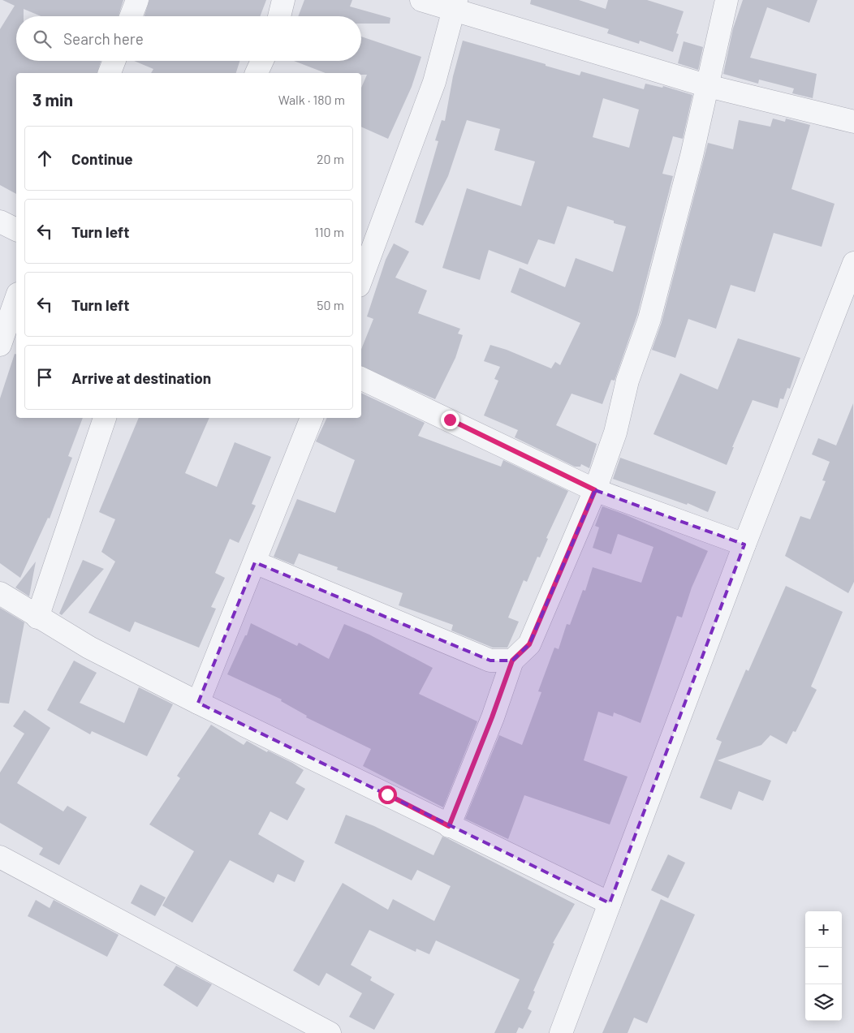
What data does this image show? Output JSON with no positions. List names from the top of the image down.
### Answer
{
  "page": {
    "search": "Search here",
    "heading": ["3 min", "Walk · 180 m"],
    "list": [
      ["Continue", "20 m"],
      ["Turn left", "110 m"],
      ["Turn left", "50 m"],
      "Arrive at destination"
    ],
    "map_buttons": ["+", "−"]
  }
}
